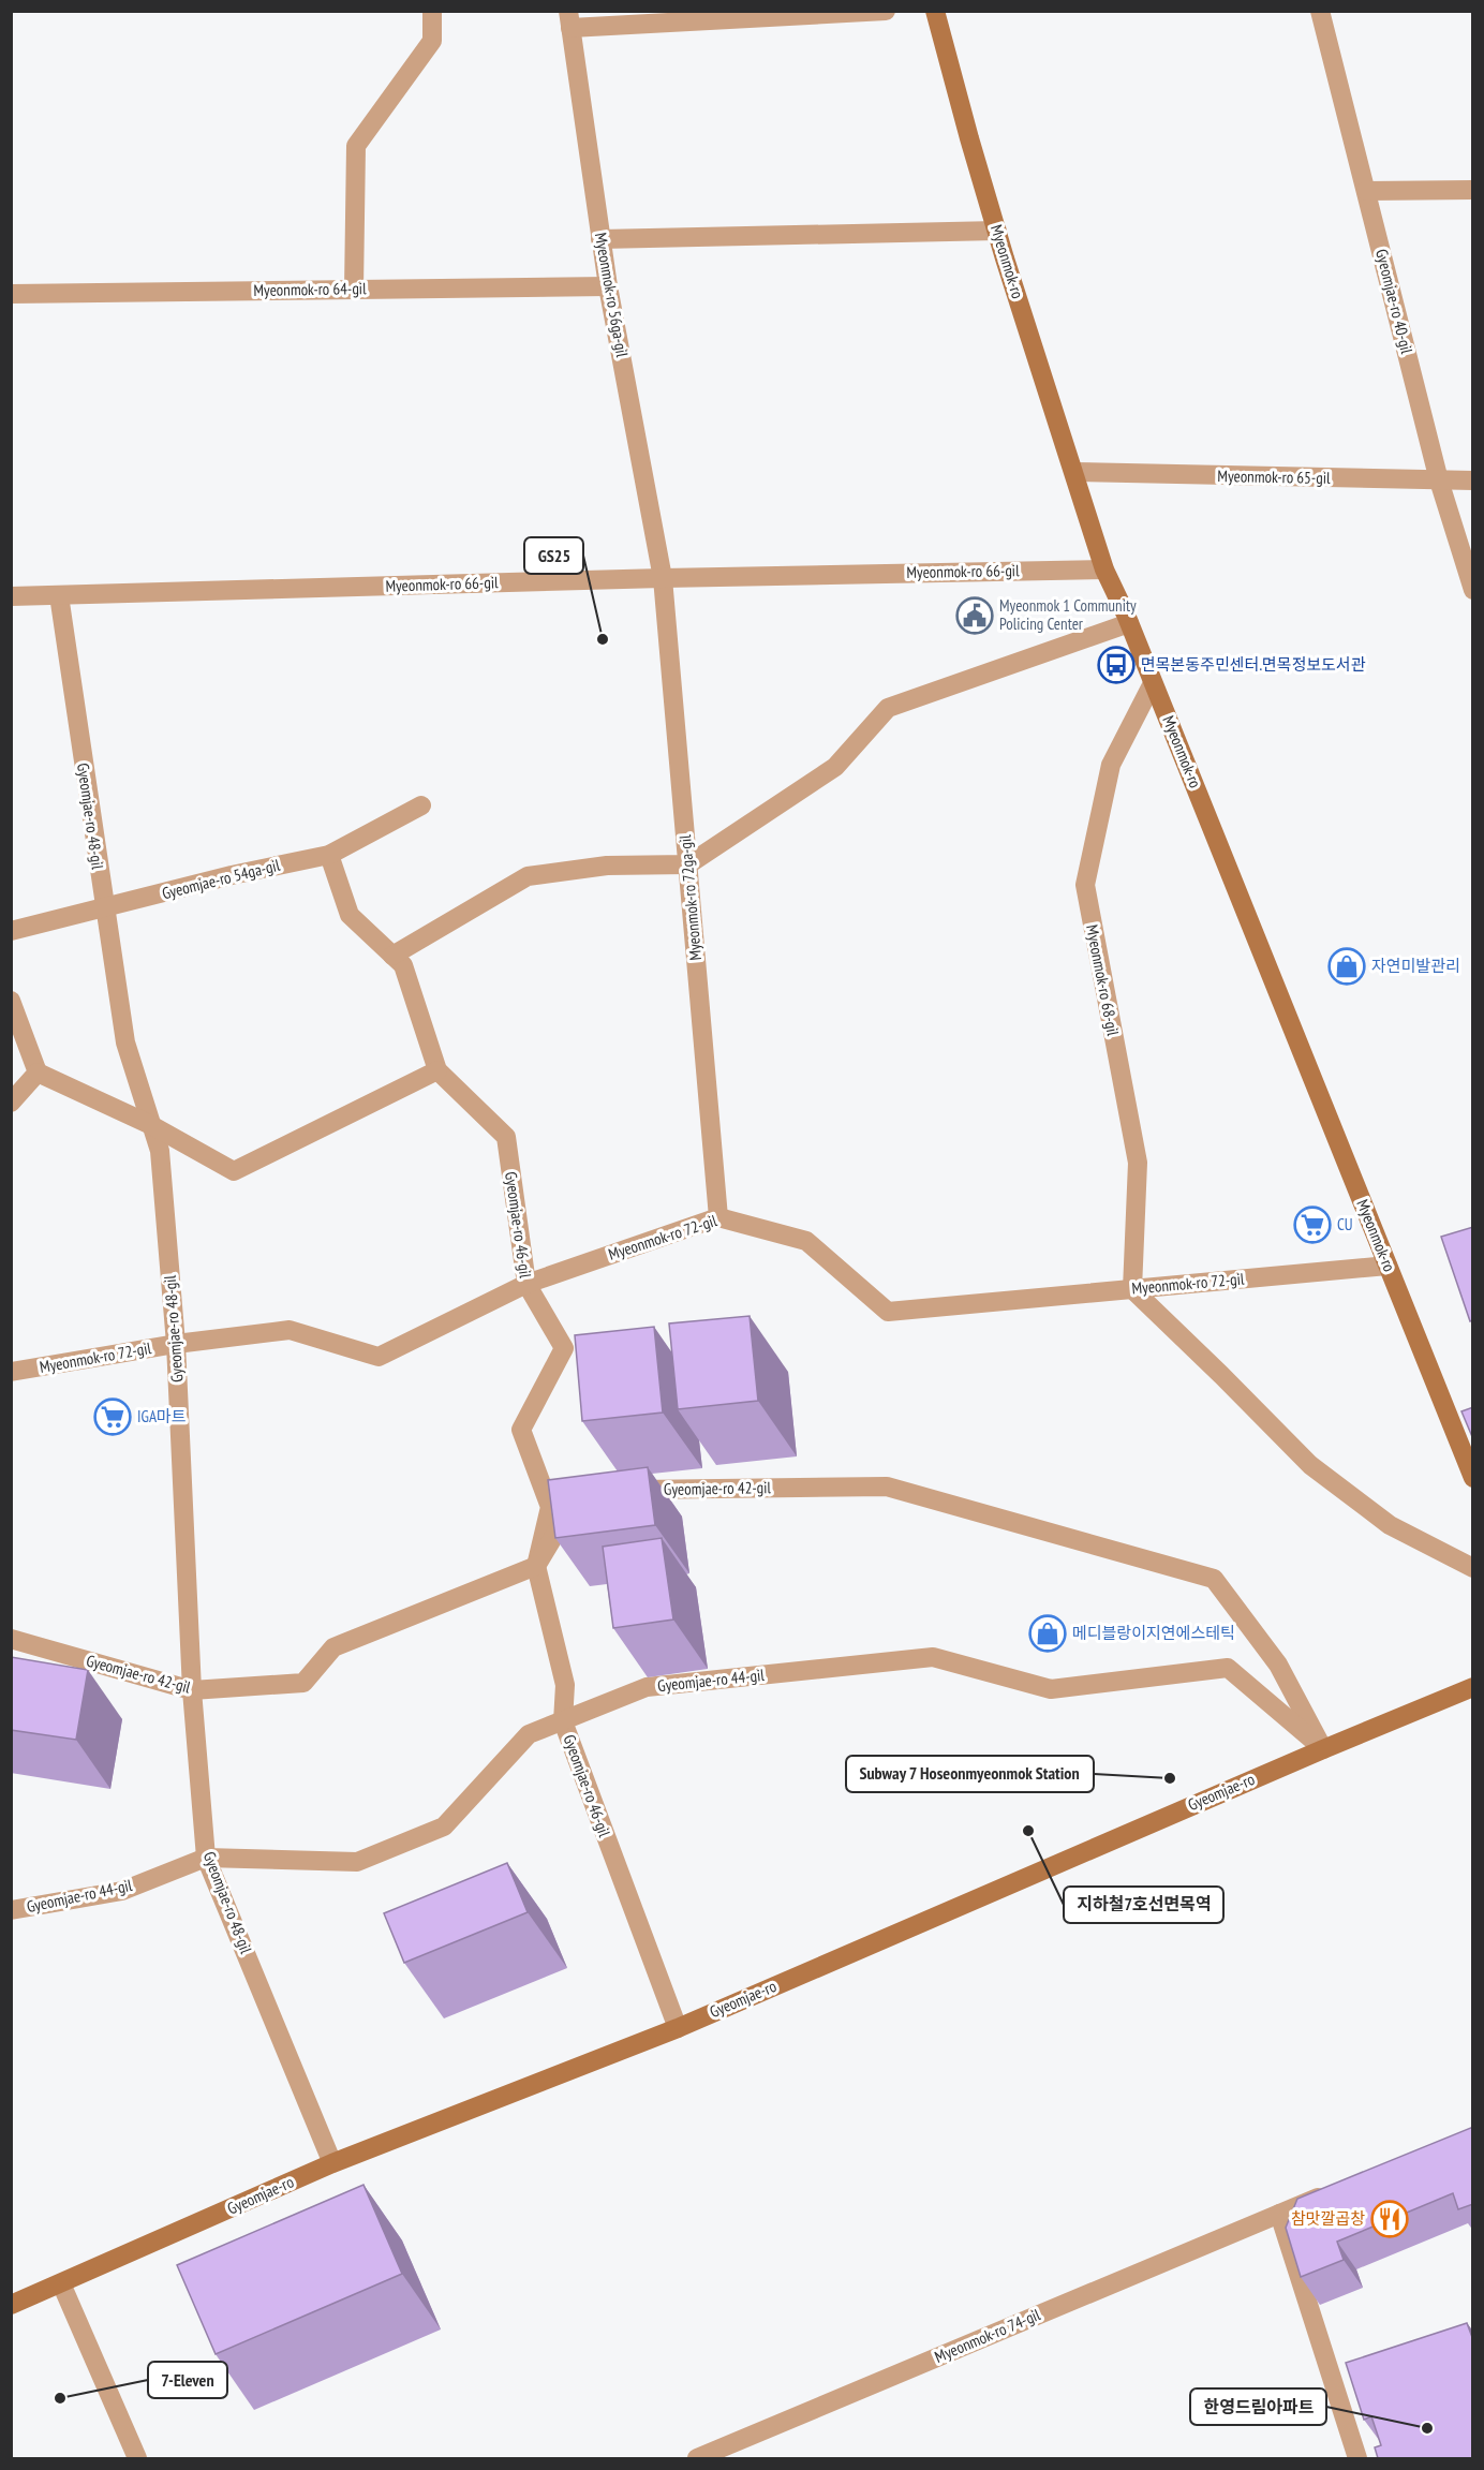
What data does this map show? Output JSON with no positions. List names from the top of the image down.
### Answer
{
  "streets": {
    "main road": ["Myeonmok-ro", "Gyeomjae-ro"],
    "street": [
      "Myeonmok-ro 64-gil",
      "Myeonmok-ro 56ga-gil",
      "Gyeomjae-ro 40-gil",
      "Myeonmok-ro 65-gil",
      "Myeonmok-ro 66-gil",
      "Gyeomjae-ro 48-gil",
      "Gyeomjae-ro 54ga-gil",
      "Myeonmok-ro 72ga-gil",
      "Myeonmok-ro 68-gil",
      "Gyeomjae-ro 46-gil",
      "Myeonmok-ro 72-gil",
      "Gyeomjae-ro 42-gil",
      "Gyeomjae-ro 44-gil",
      "Myeonmok-ro 74-gil"
    ]
  },
  "crossings": [
    ["Myeonmok-ro", "Myeonmok-ro 65-gil"],
    ["Myeonmok-ro", "Myeonmok-ro 66-gil"],
    ["Myeonmok-ro", "Myeonmok-ro 68-gil"],
    ["Myeonmok-ro", "Myeonmok-ro 72-gil"],
    ["Myeonmok-ro 64-gil", "Myeonmok-ro 56ga-gil"],
    ["Myeonmok-ro 56ga-gil", "Myeonmok-ro 66-gil"],
    ["Myeonmok-ro 56ga-gil", "Myeonmok-ro 72ga-gil"],
    ["Gyeomjae-ro 40-gil", "Myeonmok-ro 65-gil"],
    ["Myeonmok-ro 66-gil", "Gyeomjae-ro 48-gil"],
    ["Myeonmok-ro 66-gil", "Myeonmok-ro 72ga-gil"],
    ["Gyeomjae-ro 48-gil", "Gyeomjae-ro 54ga-gil"],
    ["Gyeomjae-ro 48-gil", "Myeonmok-ro 72-gil"],
    ["Gyeomjae-ro 48-gil", "Gyeomjae-ro 42-gil"],
    ["Gyeomjae-ro 48-gil", "Gyeomjae-ro 44-gil"],
    ["Gyeomjae-ro 48-gil", "Gyeomjae-ro"],
    ["Gyeomjae-ro 54ga-gil", "Gyeomjae-ro 46-gil"],
    ["Myeonmok-ro 72ga-gil", "Myeonmok-ro 72-gil"],
    ["Myeonmok-ro 68-gil", "Myeonmok-ro 72-gil"],
    ["Gyeomjae-ro 46-gil", "Myeonmok-ro 72-gil"],
    ["Gyeomjae-ro 46-gil", "Gyeomjae-ro 42-gil"],
    ["Gyeomjae-ro 46-gil", "Gyeomjae-ro 44-gil"],
    ["Gyeomjae-ro 46-gil", "Gyeomjae-ro"],
    ["Gyeomjae-ro 42-gil", "Gyeomjae-ro 44-gil"],
    ["Gyeomjae-ro 42-gil", "Gyeomjae-ro"],
    ["Gyeomjae-ro 44-gil", "Gyeomjae-ro"]
  ],
  "places": {
    "public building": ["Myeonmok 1 Community Policing Center"],
    "other": [
      "GS25",
      "Subway 7 Hoseonmyeonmok Station",
      "지하철7호선면목역",
      "7-Eleven",
      "한영드림아파트"
    ],
    "bus stop": ["면목본동주민센터.면목정보도서관"],
    "shop": ["자연미발관리", "메디블랑이지연에스테틱"],
    "supermarket": ["CU", "IGA마트"],
    "restaurant": ["참맛깔곱창"]
  }
}
